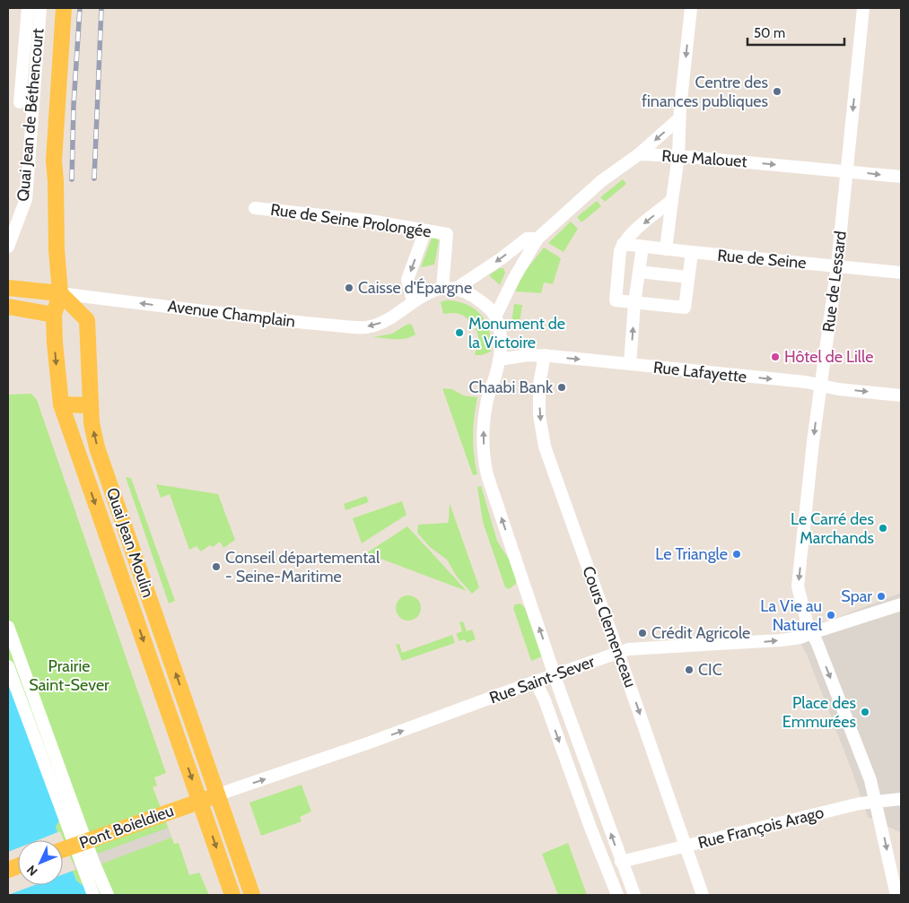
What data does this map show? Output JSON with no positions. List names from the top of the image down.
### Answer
{
  "streets": {
    "main road": ["Quai Jean Moulin", "Pont Boieldieu"],
    "street": [
      "Quai Jean de Béthencourt",
      "Rue Malouet",
      "Rue de Seine Prolongée",
      "Rue de Seine",
      "Rue de Lessard",
      "Avenue Champlain",
      "Rue Lafayette",
      "Cours Clemenceau",
      "Rue Saint-Sever",
      "Rue François Arago"
    ]
  },
  "crossings": [
    ["Rue Malouet", "Rue de Lessard"],
    ["Rue de Seine Prolongée", "Avenue Champlain"],
    ["Rue de Seine", "Rue de Lessard"],
    ["Rue de Lessard", "Rue Lafayette"],
    ["Rue de Lessard", "Rue Saint-Sever"],
    ["Avenue Champlain", "Quai Jean Moulin"],
    ["Rue Lafayette", "Cours Clemenceau"],
    ["Quai Jean Moulin", "Rue Saint-Sever"],
    ["Quai Jean Moulin", "Pont Boieldieu"],
    ["Cours Clemenceau", "Rue Saint-Sever"],
    ["Cours Clemenceau", "Rue François Arago"]
  ],
  "one_way": [
    "Rue de Lessard",
    "Avenue Champlain",
    "Rue Lafayette",
    "Rue Saint-Sever"
  ],
  "parks": ["Prairie Saint-Sever"],
  "places": [
    "Centre des finances publiques",
    "Caisse d'Épargne",
    "Monument de la Victoire",
    "Hôtel de Lille",
    "Chaabi Bank",
    "Le Carré des Marchands",
    "Le Triangle",
    "Conseil départemental - Seine-Maritime",
    "Spar",
    "La Vie au Naturel",
    "Crédit Agricole",
    "CIC",
    "Place des Emmurées"
  ],
  "scale_bar": "50 m",
  "north": "bottom left"
}
